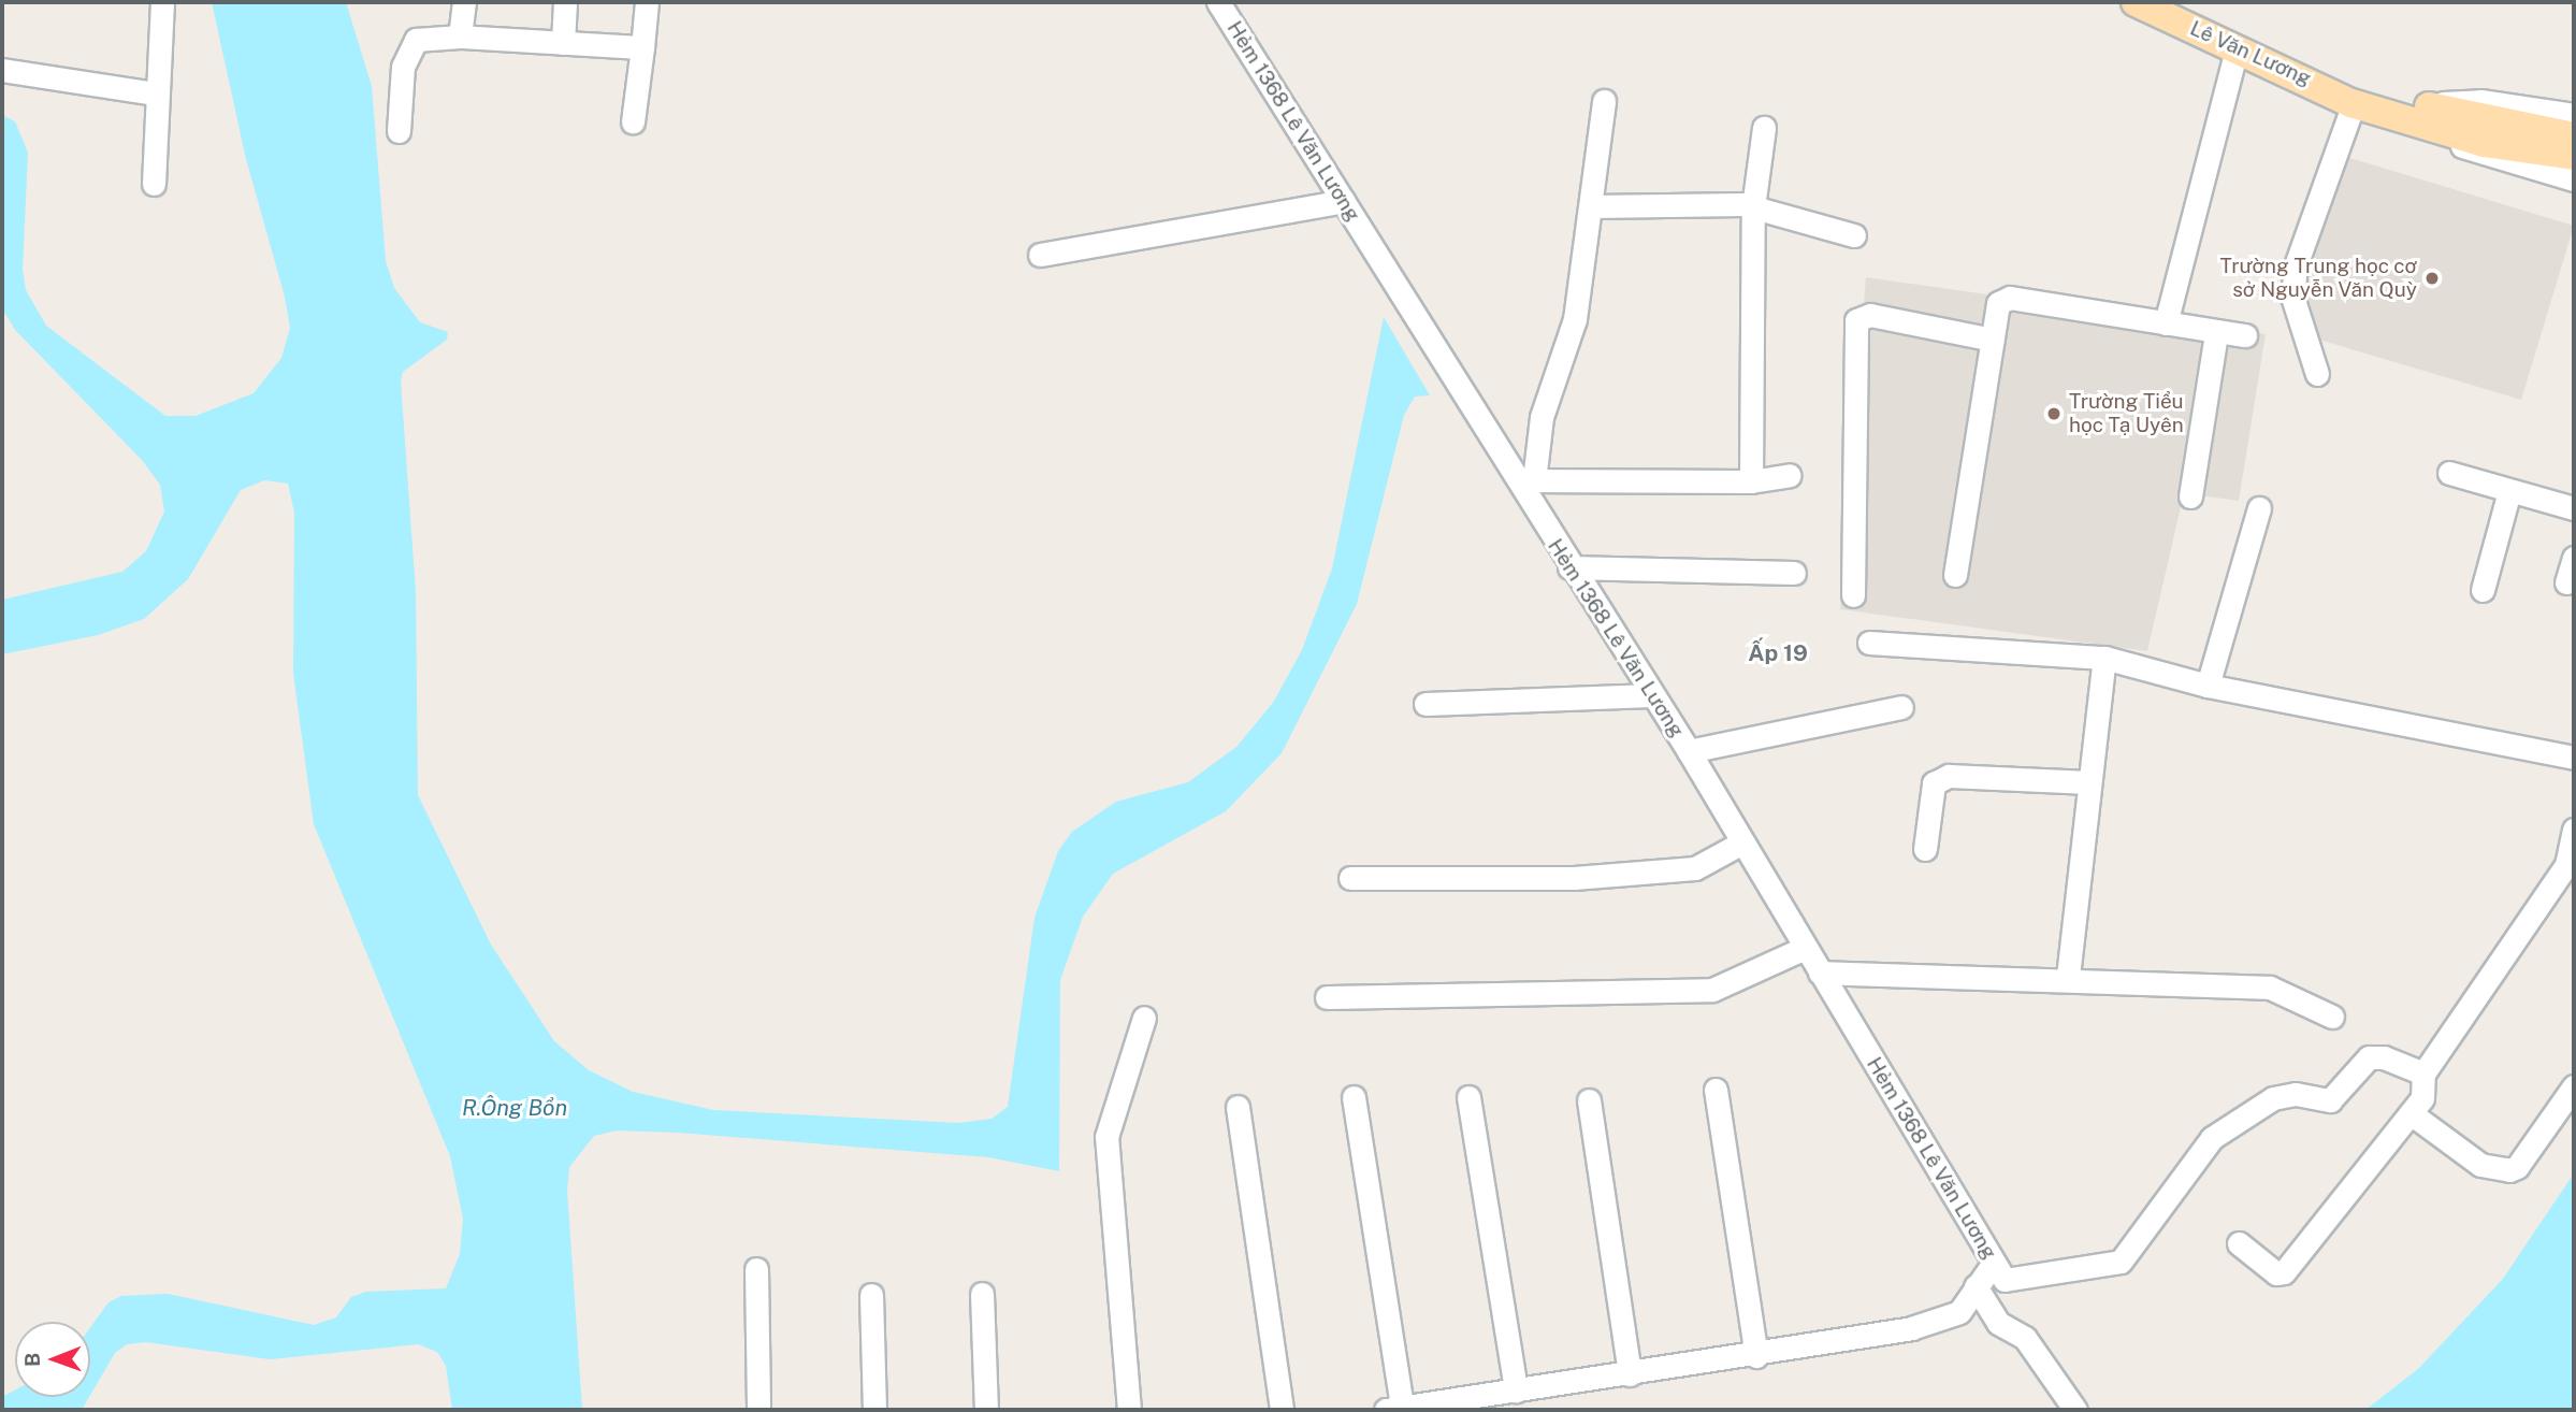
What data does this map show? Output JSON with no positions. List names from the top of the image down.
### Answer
{
  "streets": {
    "main road": ["Lê Văn Lương"],
    "street": ["Hẻm 1368 Lê Văn Lương"]
  },
  "districts": ["Ấp 19"],
  "water": ["R.Ông Bổn"],
  "places": ["Trường Trung học cơ sở Nguyễn Văn Quỳ", "Trường Tiểu học Tạ Uyên"],
  "north": "left"
}
